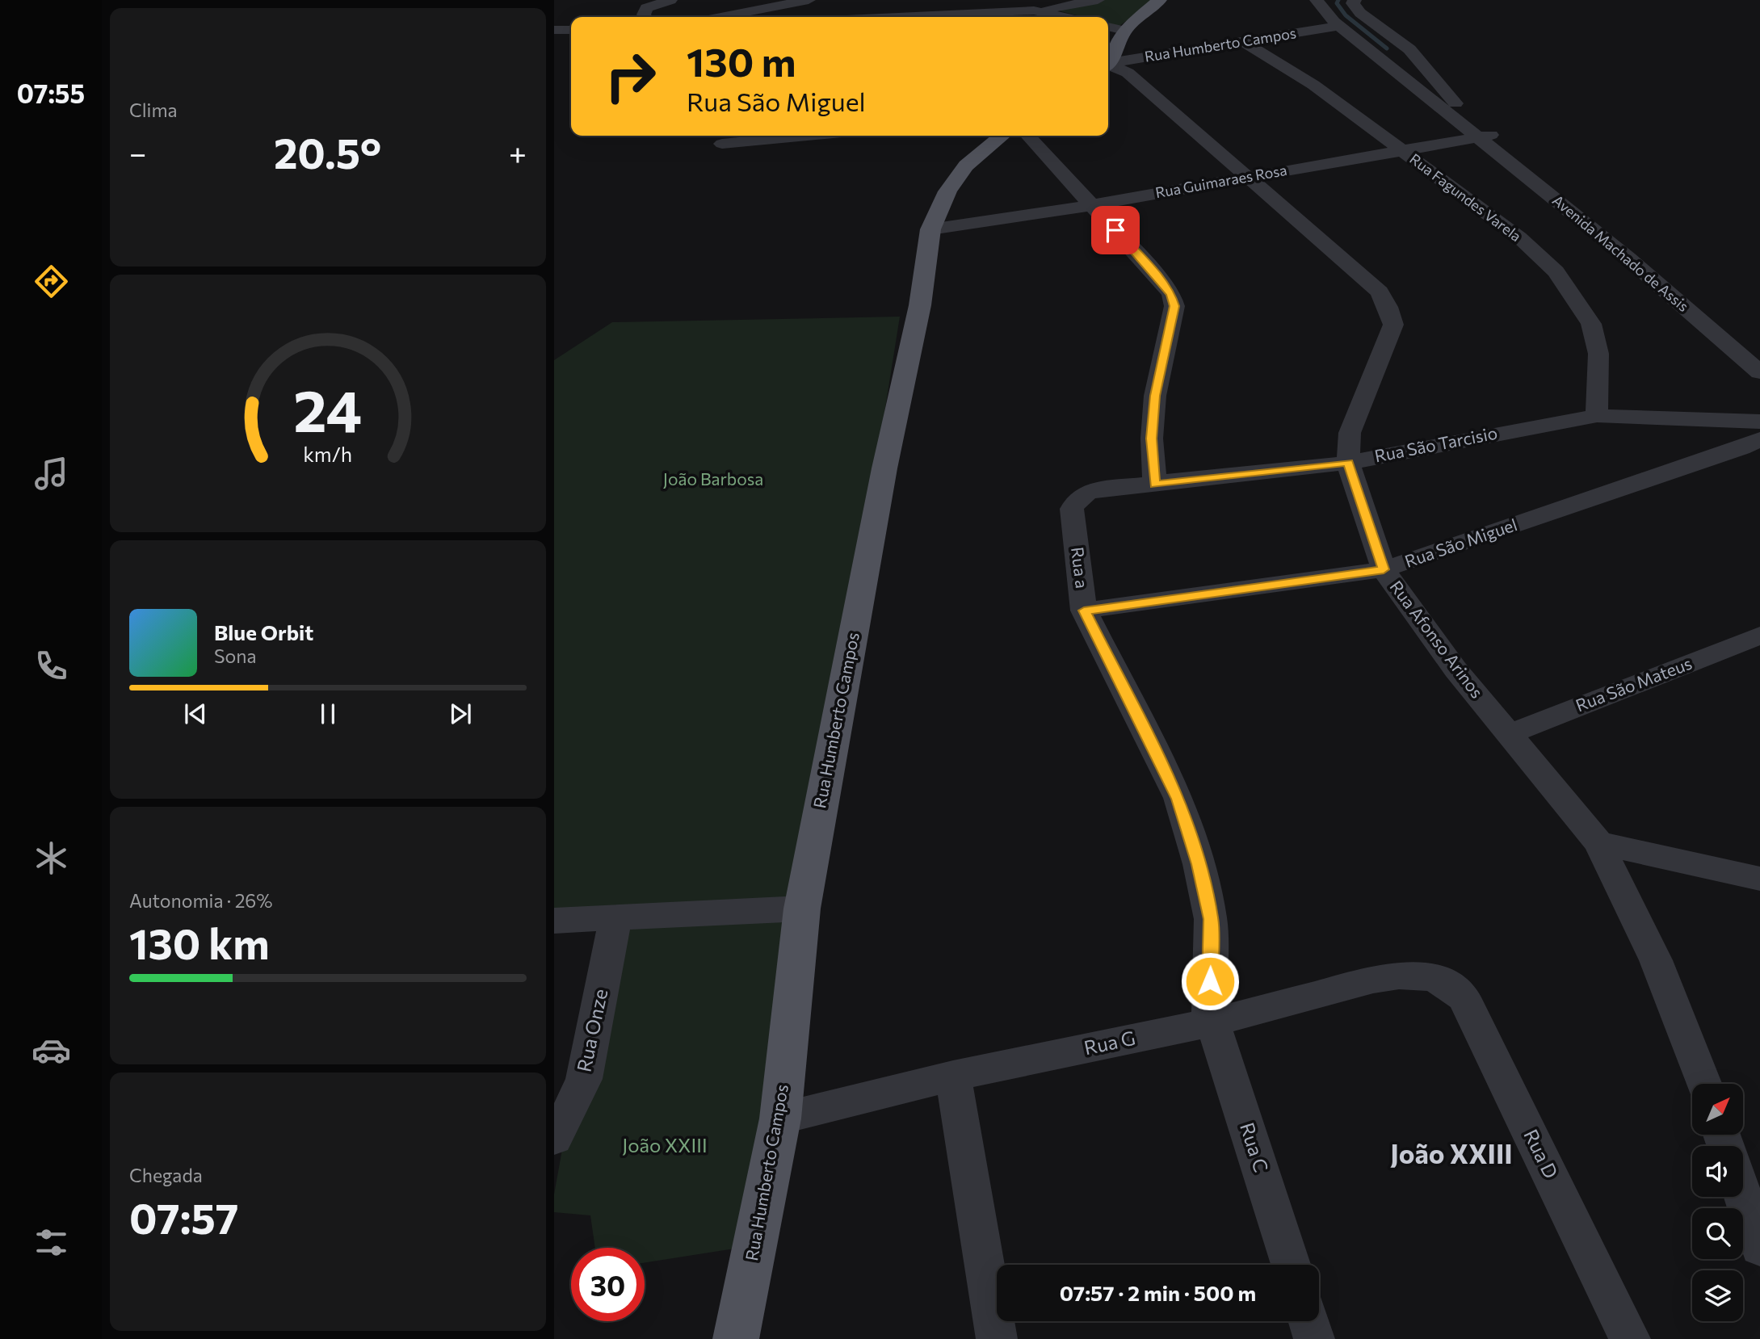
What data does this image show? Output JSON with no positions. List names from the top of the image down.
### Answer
{
  "streets": {
    "main road": ["Rua Humberto Campos"],
    "street": [
      "Rua Guimaraes Rosa",
      "Rua Fagundes Varela",
      "Avenida Machado de Assis",
      "Rua São Tarcisio",
      "Rua São Miguel",
      "Rua a",
      "Rua Afonso Arinos",
      "Rua São Mateus",
      "Rua Onze",
      "Rua G",
      "Rua C",
      "Rua D"
    ]
  },
  "crossings": [
    ["Rua Humberto Campos", "Rua Guimaraes Rosa"],
    ["Rua Humberto Campos", "Rua Fagundes Varela"],
    ["Rua Humberto Campos", "Avenida Machado de Assis"],
    ["Rua Humberto Campos", "Rua G"],
    ["Rua Guimaraes Rosa", "Rua Fagundes Varela"],
    ["Rua Guimaraes Rosa", "Avenida Machado de Assis"],
    ["Rua Guimaraes Rosa", "Rua Afonso Arinos"],
    ["Rua Fagundes Varela", "Rua São Tarcisio"],
    ["Rua São Tarcisio", "Rua a"],
    ["Rua São Tarcisio", "Rua Afonso Arinos"],
    ["Rua São Miguel", "Rua a"],
    ["Rua São Miguel", "Rua Afonso Arinos"],
    ["Rua a", "Rua G"],
    ["Rua a", "Rua C"],
    ["Rua Afonso Arinos", "Rua São Mateus"],
    ["Rua G", "Rua C"],
    ["Rua G", "Rua D"]
  ],
  "districts": ["João XXIII"],
  "parks": ["João Barbosa", "João XXIII"],
  "north": "top right",
  "page": {
    "tabs": "07:55",
    "tile": [
      "Clima",
      ["Autonomia · 26%", "130 km"],
      ["Chegada", "07:57"]
    ],
    "turn": ["130 m", "Rua São Miguel"],
    "heat": ["−", "20.5°", "+"],
    "song": ["Blue Orbit", "Sona"],
    "limit": "30",
    "trip": "07:57 · 2 min · 500 m",
    "gauge": ["24", "km/h"]
  }
}
